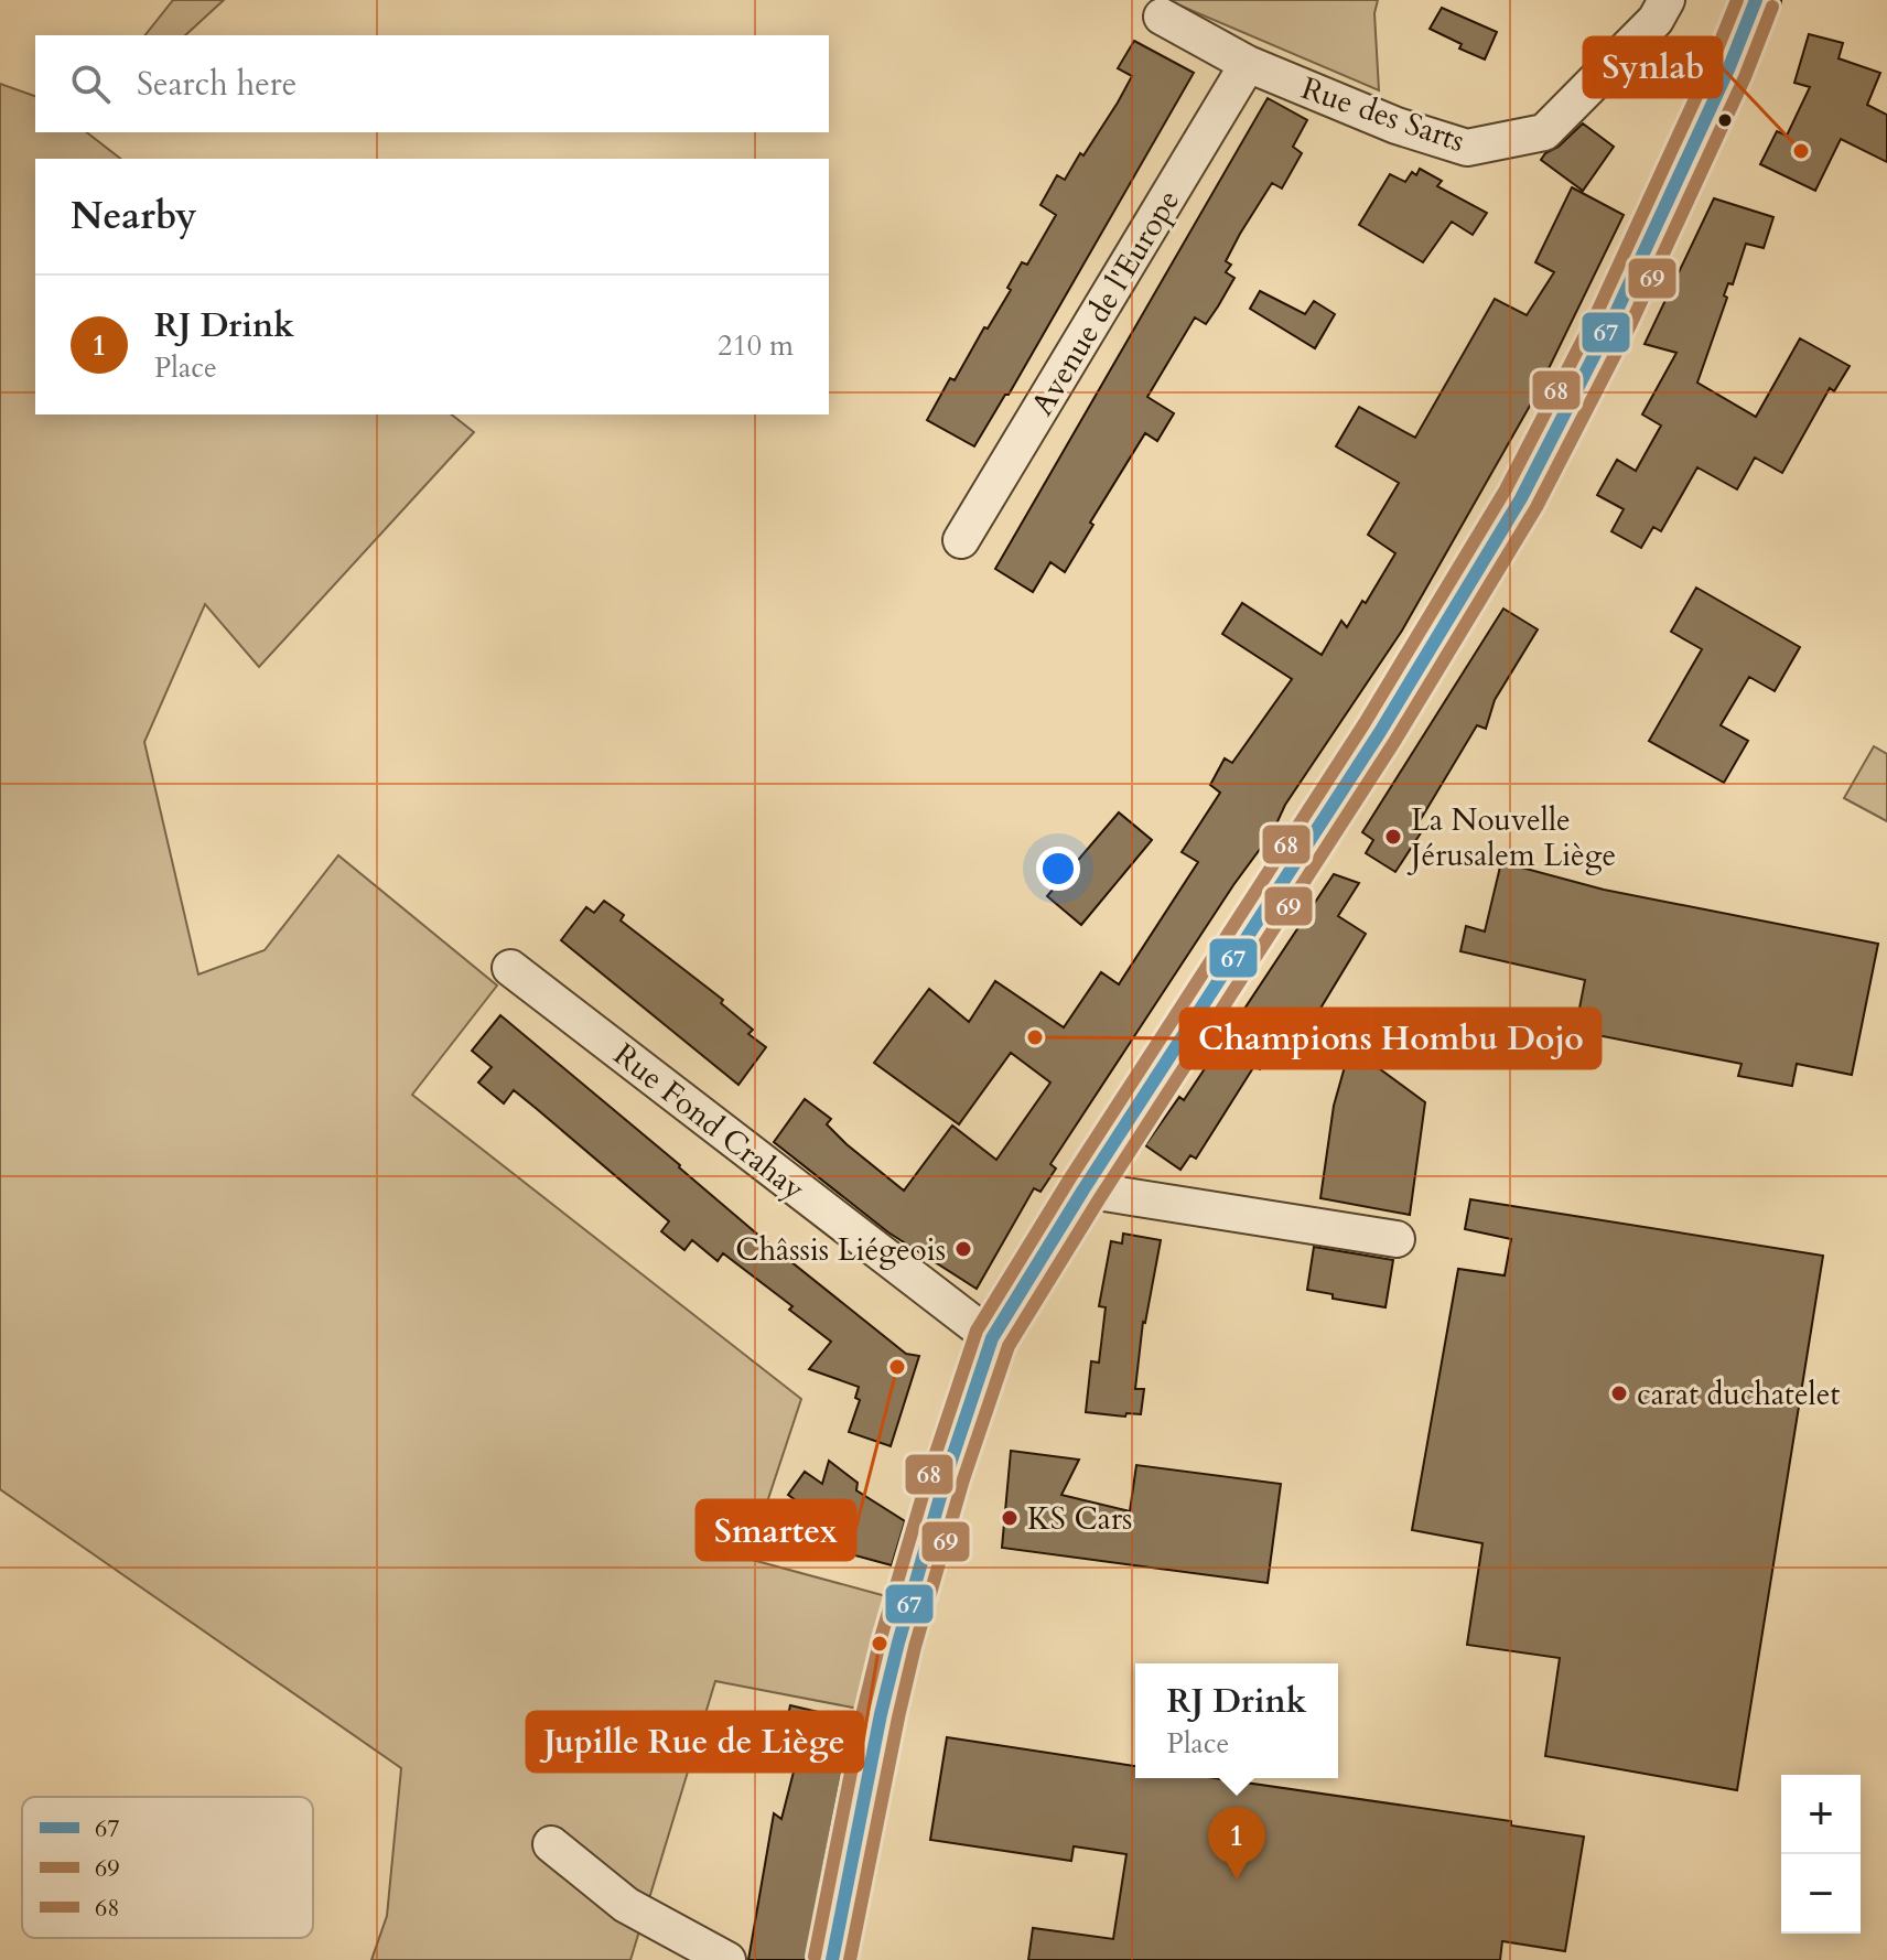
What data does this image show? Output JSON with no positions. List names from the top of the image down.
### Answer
{
  "streets": {
    "street": ["Rue des Sarts", "Avenue de l'Europe", "Rue Fond Crahay"]
  },
  "crossings": [
    ["Rue des Sarts", "Avenue de l'Europe"]
  ],
  "places": [
    "Synlab",
    "La Nouvelle Jérusalem Liège",
    "Champions Hombu Dojo",
    "Châssis Liégeois",
    "Smartex",
    "carat duchatelet",
    "KS Cars",
    "Jupille Rue de Liège"
  ],
  "lines": ["transit line 67", "transit line 68", "transit line 69"],
  "legend": ["67", "69", "68"],
  "page": {
    "search": "Search here",
    "heading": "Nearby",
    "list": [
      {
        "mark": "1",
        "name": "RJ Drink",
        "note": "Place",
        "value": "210 m"
      }
    ],
    "popup": ["RJ Drink", "Place"],
    "map_buttons": ["+", "−"],
    "pins": "1"
  }
}
